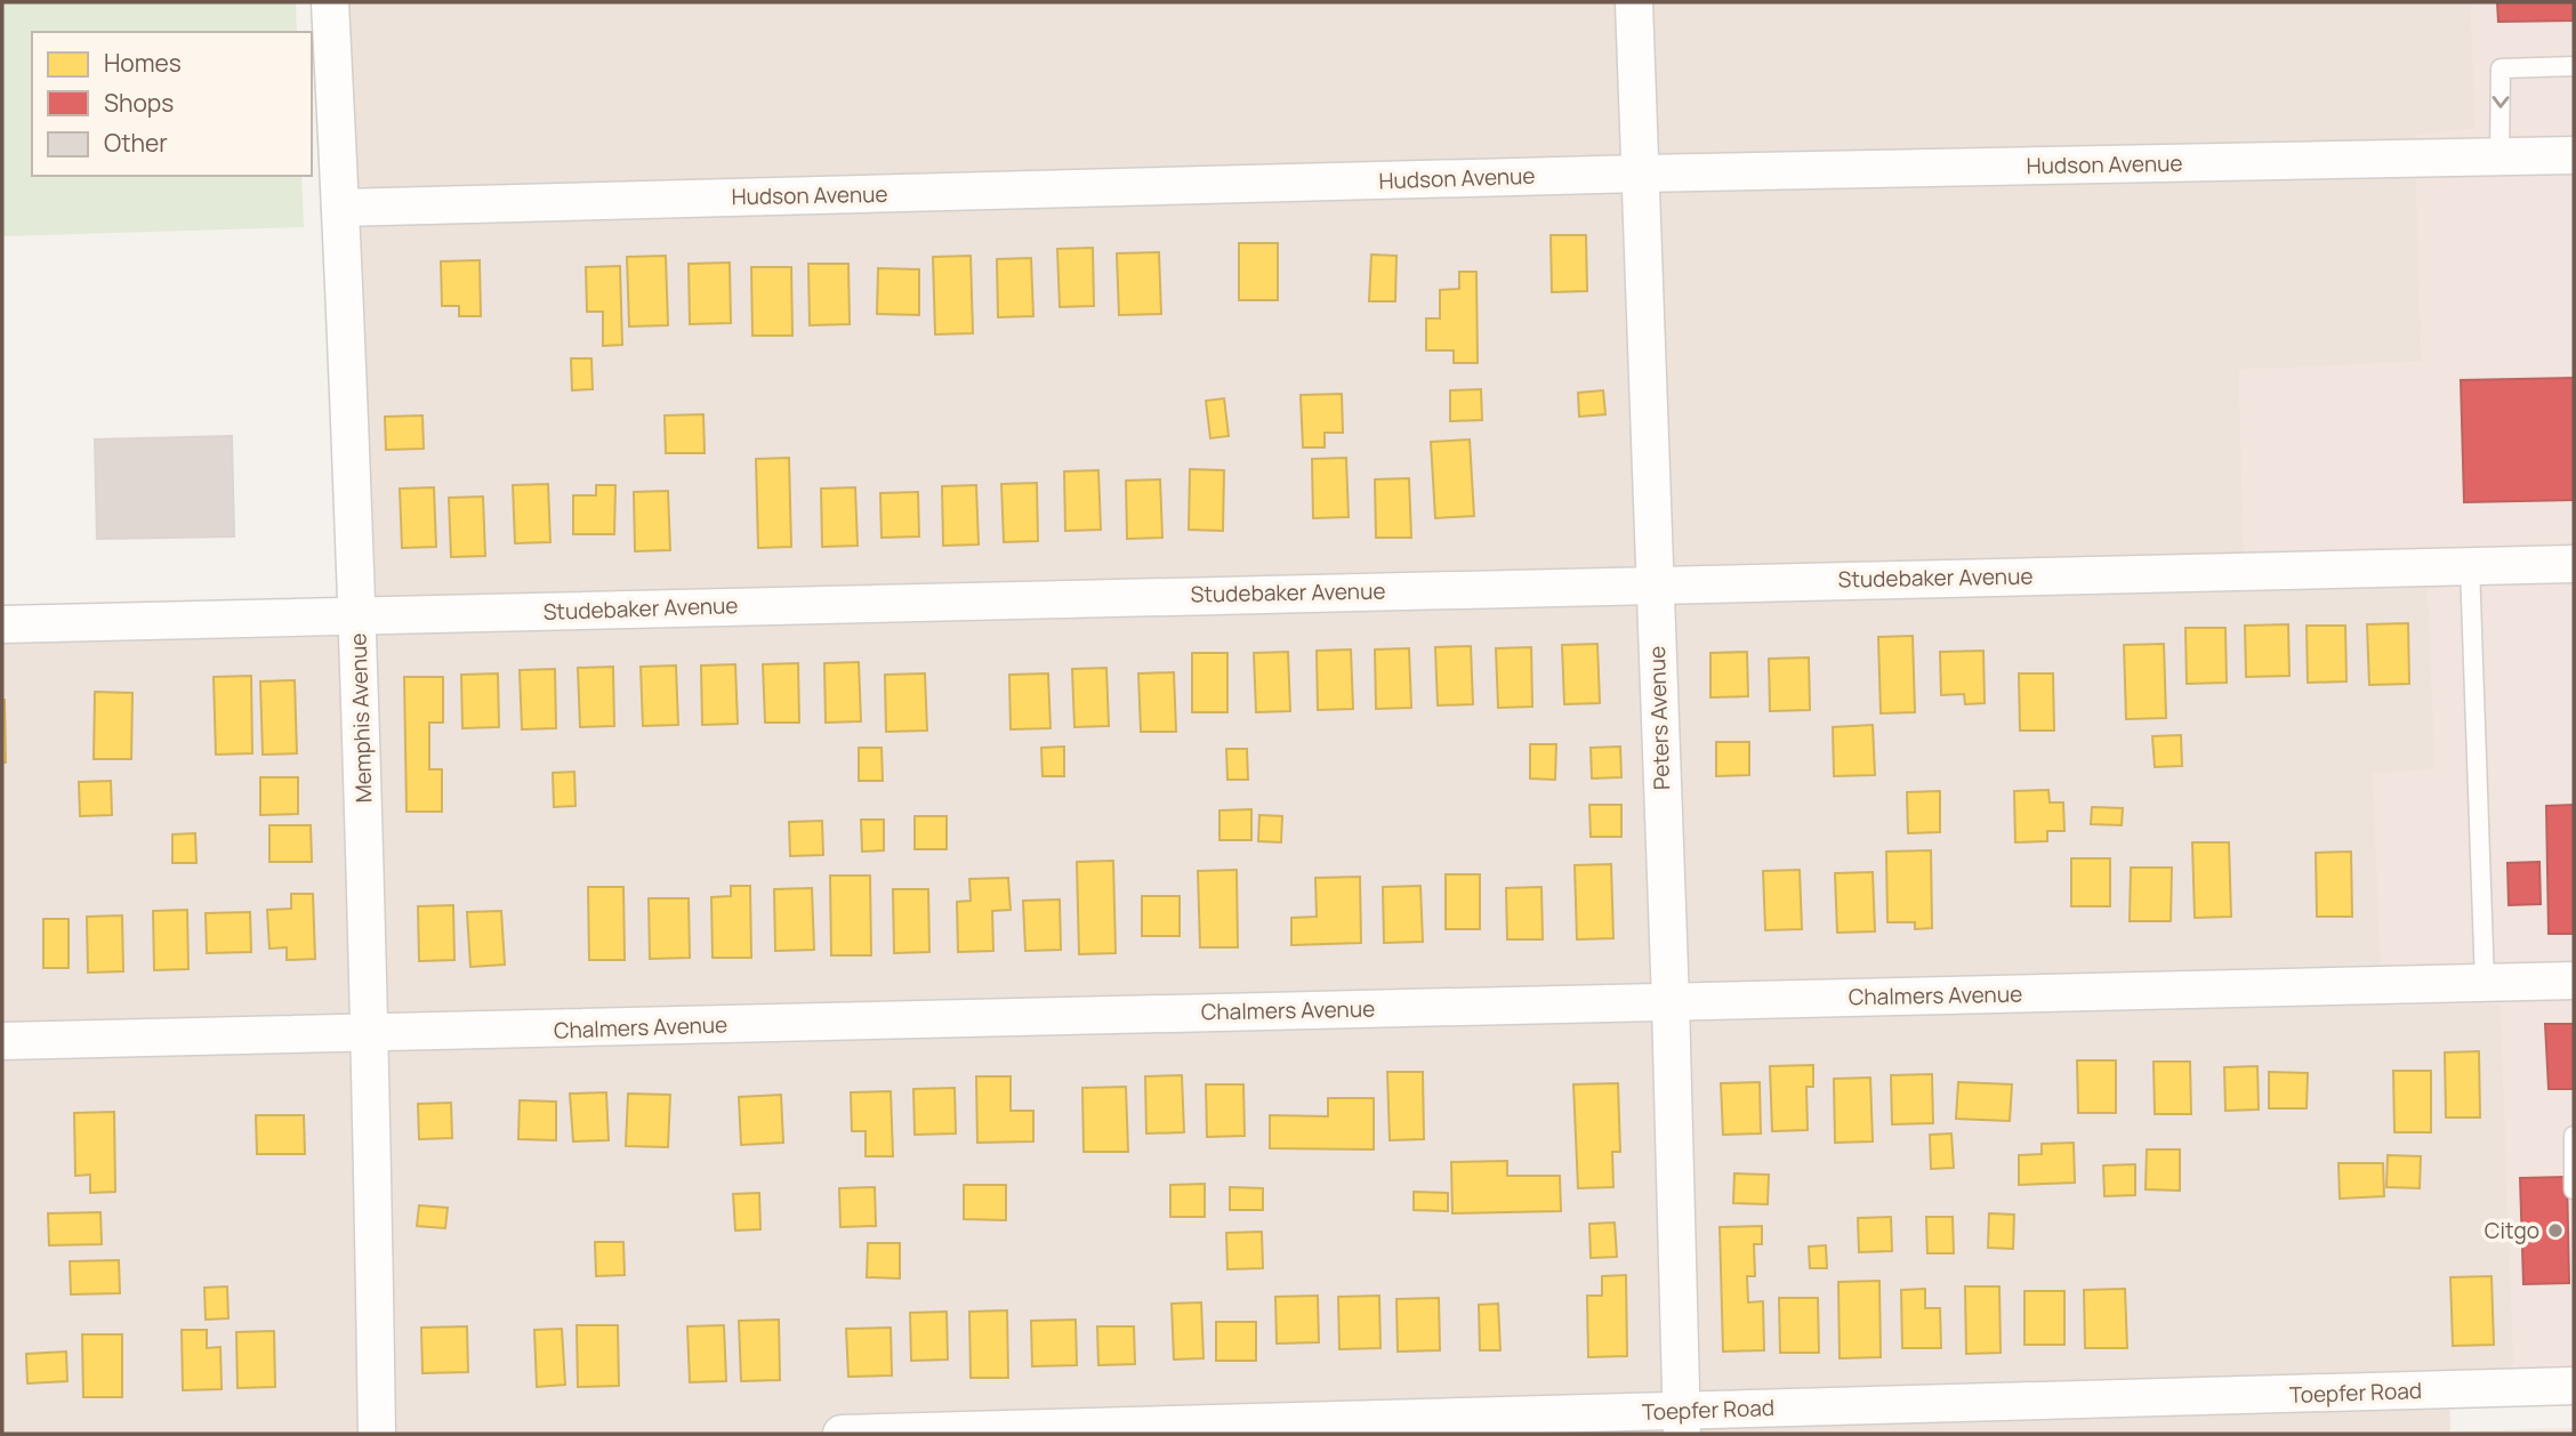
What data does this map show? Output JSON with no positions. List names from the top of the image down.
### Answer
{
  "streets": {
    "street": [
      "Hudson Avenue",
      "Studebaker Avenue",
      "Memphis Avenue",
      "Peters Avenue",
      "Chalmers Avenue",
      "Toepfer Road"
    ]
  },
  "crossings": [
    ["Hudson Avenue", "Memphis Avenue"],
    ["Hudson Avenue", "Peters Avenue"],
    ["Studebaker Avenue", "Memphis Avenue"],
    ["Studebaker Avenue", "Peters Avenue"],
    ["Memphis Avenue", "Chalmers Avenue"],
    ["Peters Avenue", "Chalmers Avenue"],
    ["Peters Avenue", "Toepfer Road"]
  ],
  "places": ["Citgo"],
  "legend": ["Homes", "Shops", "Other"]
}
